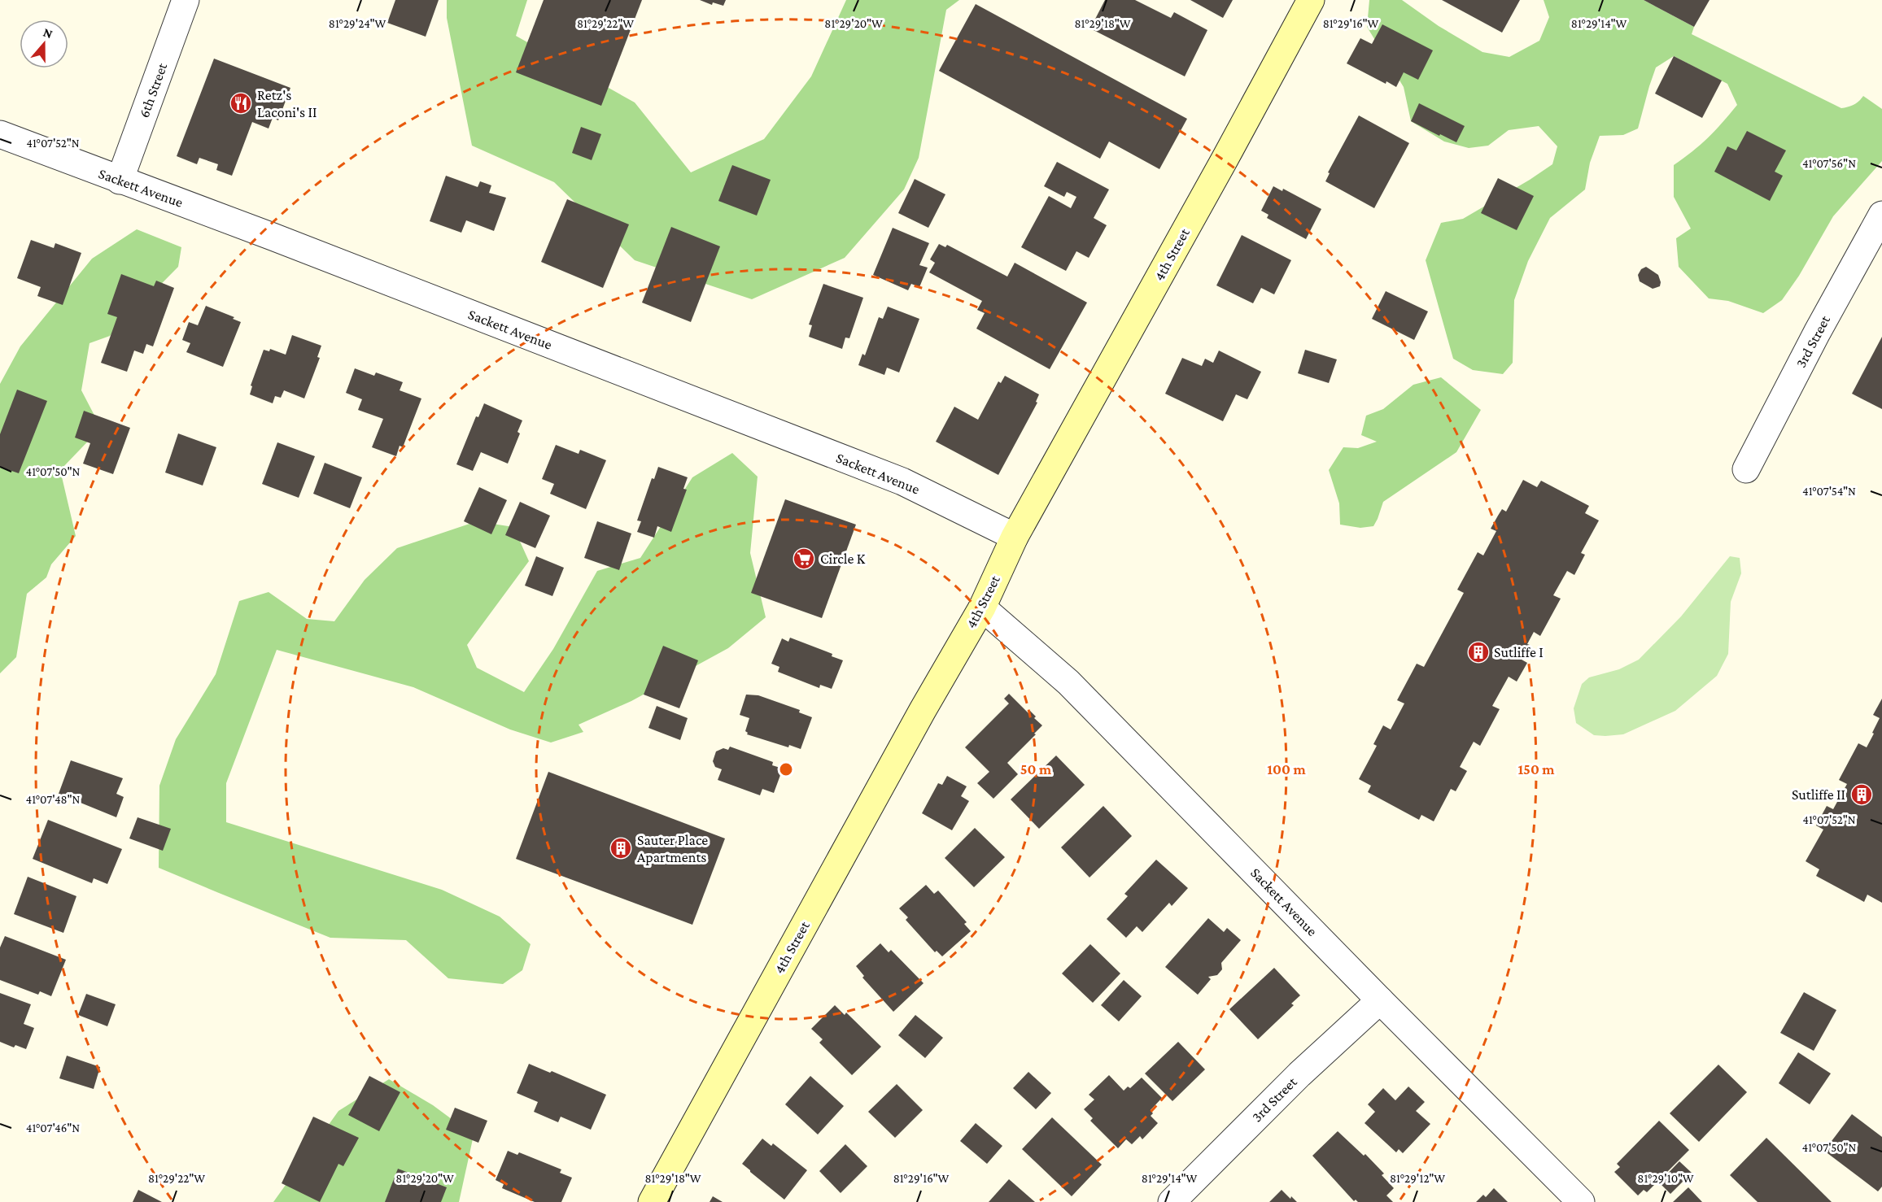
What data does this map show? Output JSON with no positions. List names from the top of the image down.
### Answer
{
  "streets": {
    "street": [
      "6th Street",
      "Sackett Avenue",
      "4th Street",
      "3rd Street"
    ]
  },
  "crossings": [
    ["6th Street", "Sackett Avenue"],
    ["Sackett Avenue", "4th Street"],
    ["Sackett Avenue", "3rd Street"]
  ],
  "places": {
    "restaurant": ["Retz's Laconi's II"],
    "supermarket": ["Circle K"],
    "building": ["Sutliffe I", "Sutliffe II", "Sauter Place Apartments"]
  },
  "north": "top",
  "coordinates": [
    "81°29'24\"W",
    "81°29'22\"W",
    "81°29'20\"W",
    "81°29'18\"W",
    "81°29'16\"W",
    "81°29'14\"W",
    "41°07'52\"N",
    "41°07'56\"N",
    "41°07'50\"N",
    "41°07'54\"N",
    "41°07'48\"N",
    "41°07'46\"N",
    "81°29'12\"W",
    "81°29'10\"W"
  ],
  "rings": ["50 m", "100 m", "150 m"]
}
